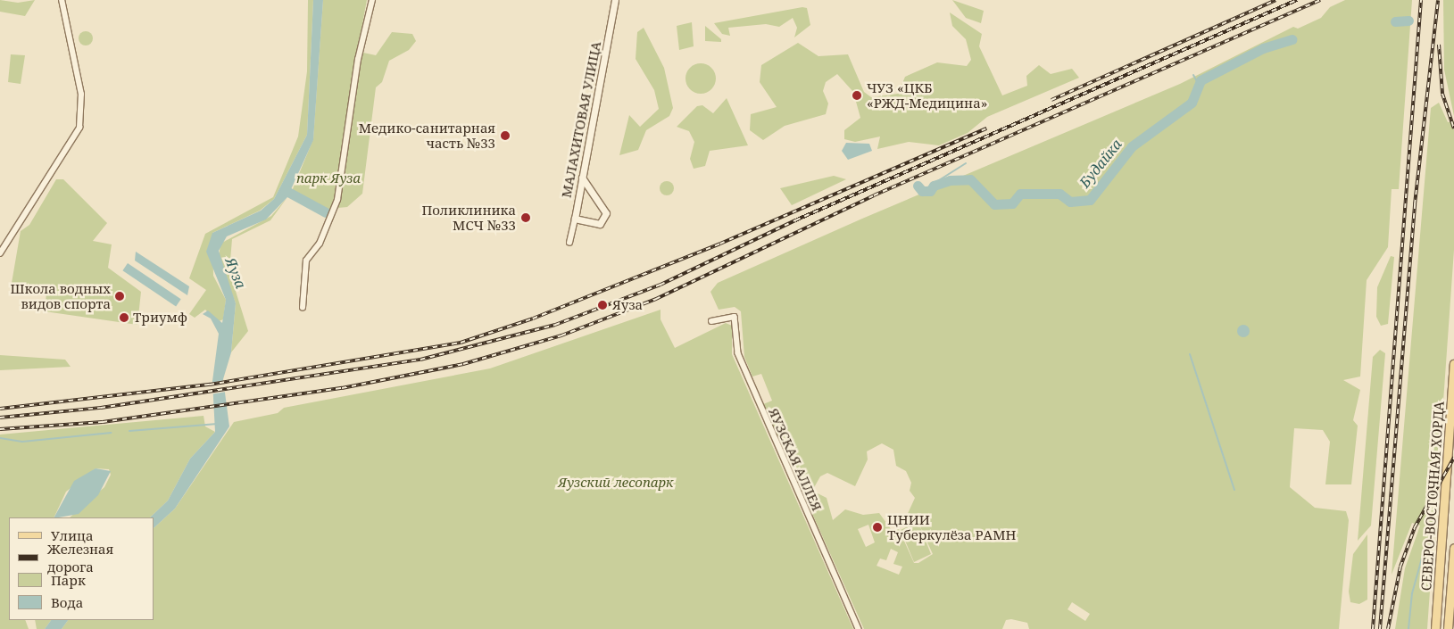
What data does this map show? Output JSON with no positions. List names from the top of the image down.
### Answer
{
  "streets": {
    "main road": ["СЕВЕРО-ВОСТОЧНАЯ ХОРДА"],
    "street": ["МАЛАХИТОВАЯ УЛИЦА", "ЯУЗСКАЯ АЛЛЕЯ"]
  },
  "water": ["Будайка", "Яуза"],
  "parks": ["парк Яуза", "Яузский лесопарк"],
  "places": [
    "ЧУЗ «ЦКБ «РЖД-Медицина»",
    "Медико-санитарная часть №33",
    "Поликлиника МСЧ №33",
    "Школа водных видов спорта",
    "Яуза",
    "Триумф",
    "ЦНИИ Туберкулёза РАМН"
  ],
  "legend": [
    "Улица",
    "Железная дорога",
    "Парк",
    "Вода"
  ]
}
